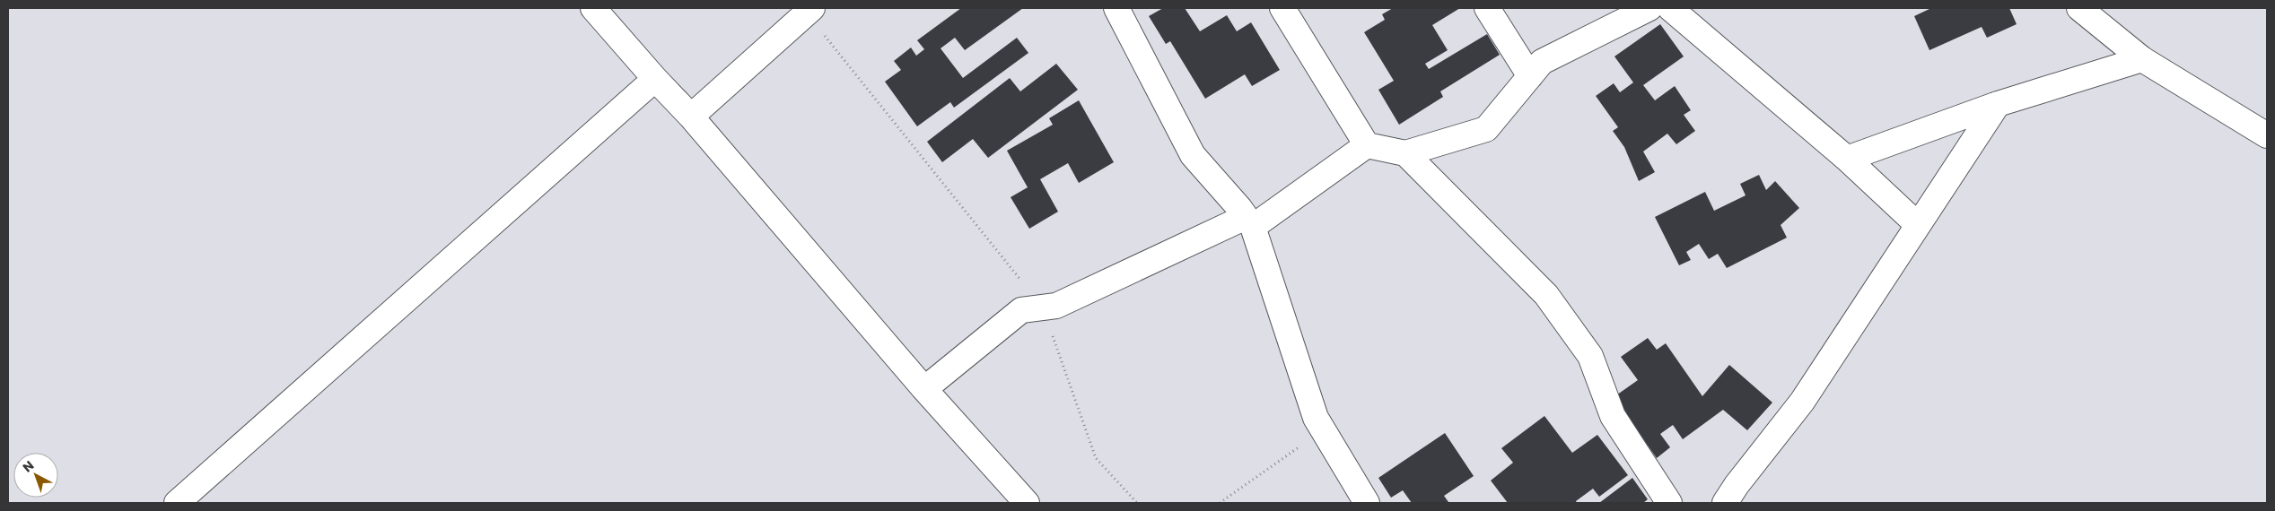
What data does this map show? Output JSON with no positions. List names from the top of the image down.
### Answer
{
  "north": "top left"
}
